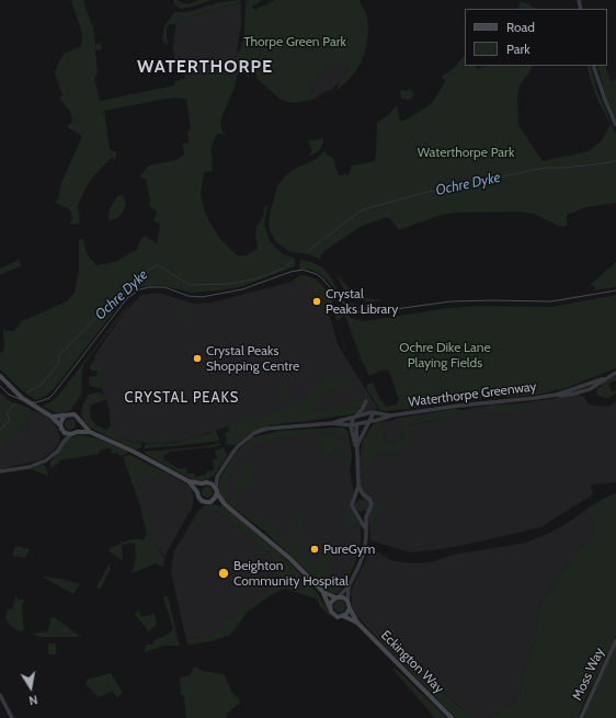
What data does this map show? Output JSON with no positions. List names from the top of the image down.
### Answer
{
  "streets": {
    "main road": ["Eckington Way"],
    "street": ["Waterthorpe Greenway", "Moss Way"]
  },
  "districts": ["WATERTHORPE", "CRYSTAL PEAKS"],
  "water": ["Ochre Dyke"],
  "parks": ["Thorpe Green Park", "Waterthorpe Park", "Ochre Dike Lane Playing Fields"],
  "places": [
    "Crystal Peaks Library",
    "Crystal Peaks Shopping Centre",
    "PureGym",
    "Beighton Community Hospital"
  ],
  "legend": ["Road", "Park"],
  "north": "bottom"
}
